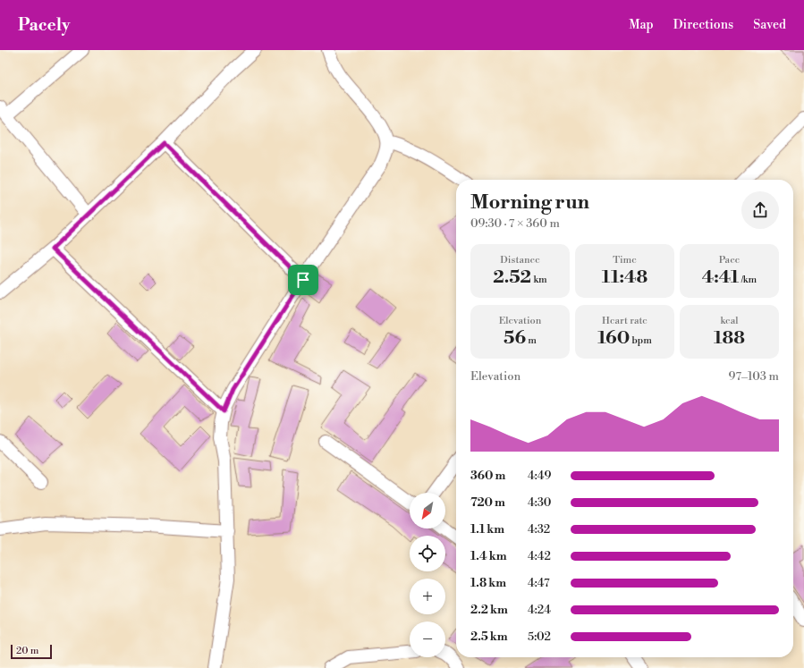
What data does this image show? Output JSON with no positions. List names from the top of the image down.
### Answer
{
  "scale_bar": "20 m",
  "north": "bottom left",
  "page": {
    "header": "Pacely",
    "nav": ["Map", "Directions", "Saved"],
    "heading": ["Morning run", "09:30 · 7 × 360 m"],
    "stats": [
      ["Distance", "2.52 km"],
      ["Time", "11:48"],
      ["Pace", "4:41 /km"],
      ["Elevation", "56 m"],
      ["Heart rate", "160 bpm"],
      ["kcal", "188"]
    ],
    "chart": ["Elevation", "97–103 m"],
    "list": [
      {
        "name": "360 m",
        "note": "4:49"
      },
      {
        "name": "720 m",
        "note": "4:30"
      },
      {
        "name": "1.1 km",
        "note": "4:32"
      },
      {
        "name": "1.4 km",
        "note": "4:42"
      },
      {
        "name": "1.8 km",
        "note": "4:47"
      },
      {
        "name": "2.2 km",
        "note": "4:24"
      },
      {
        "name": "2.5 km",
        "note": "5:02"
      }
    ],
    "map_buttons": ["+", "−"],
    "scale": "20 m"
  }
}
